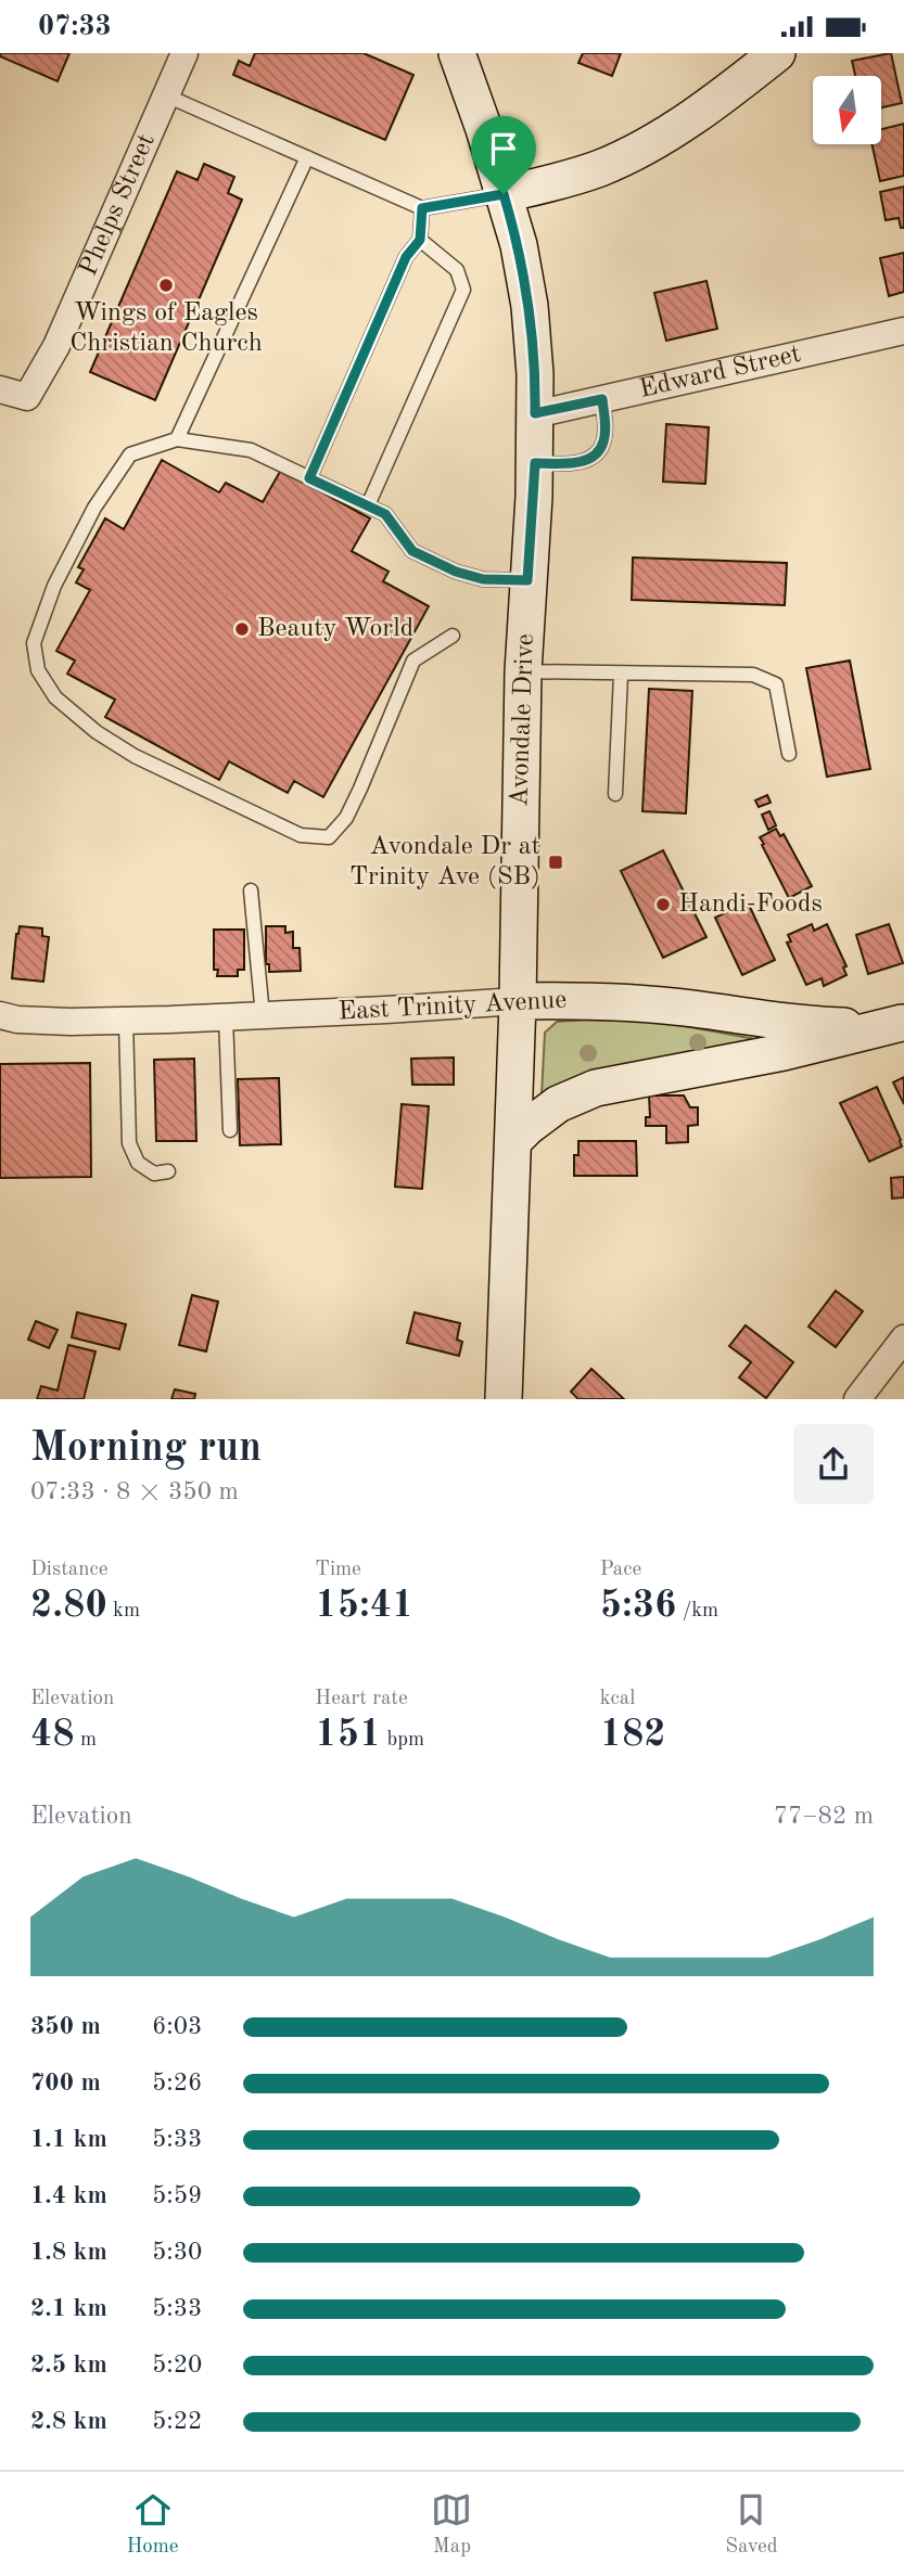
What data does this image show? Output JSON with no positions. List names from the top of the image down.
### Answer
{
  "streets": {
    "main road": ["Avondale Drive", "East Trinity Avenue"],
    "street": ["Phelps Street", "Edward Street"]
  },
  "crossings": [
    ["Edward Street", "Avondale Drive"],
    ["Avondale Drive", "East Trinity Avenue"]
  ],
  "places": {
    "other": ["Wings of Eagles Christian Church", "Beauty World", "Handi-Foods"],
    "transit": ["Avondale Dr at Trinity Ave (SB)"]
  },
  "north": "bottom",
  "page": {
    "status": "07:33",
    "heading": ["Morning run", "07:33 · 8 × 350 m"],
    "stats": [
      ["Distance", "2.80 km"],
      ["Time", "15:41"],
      ["Pace", "5:36 /km"],
      ["Elevation", "48 m"],
      ["Heart rate", "151 bpm"],
      ["kcal", "182"]
    ],
    "chart": ["Elevation", "77–82 m"],
    "list": [
      {
        "name": "350 m",
        "note": "6:03"
      },
      {
        "name": "700 m",
        "note": "5:26"
      },
      {
        "name": "1.1 km",
        "note": "5:33"
      },
      {
        "name": "1.4 km",
        "note": "5:59"
      },
      {
        "name": "1.8 km",
        "note": "5:30"
      },
      {
        "name": "2.1 km",
        "note": "5:33"
      },
      {
        "name": "2.5 km",
        "note": "5:20"
      },
      {
        "name": "2.8 km",
        "note": "5:22"
      }
    ],
    "tabs": ["Home", "Map", "Saved"]
  }
}
